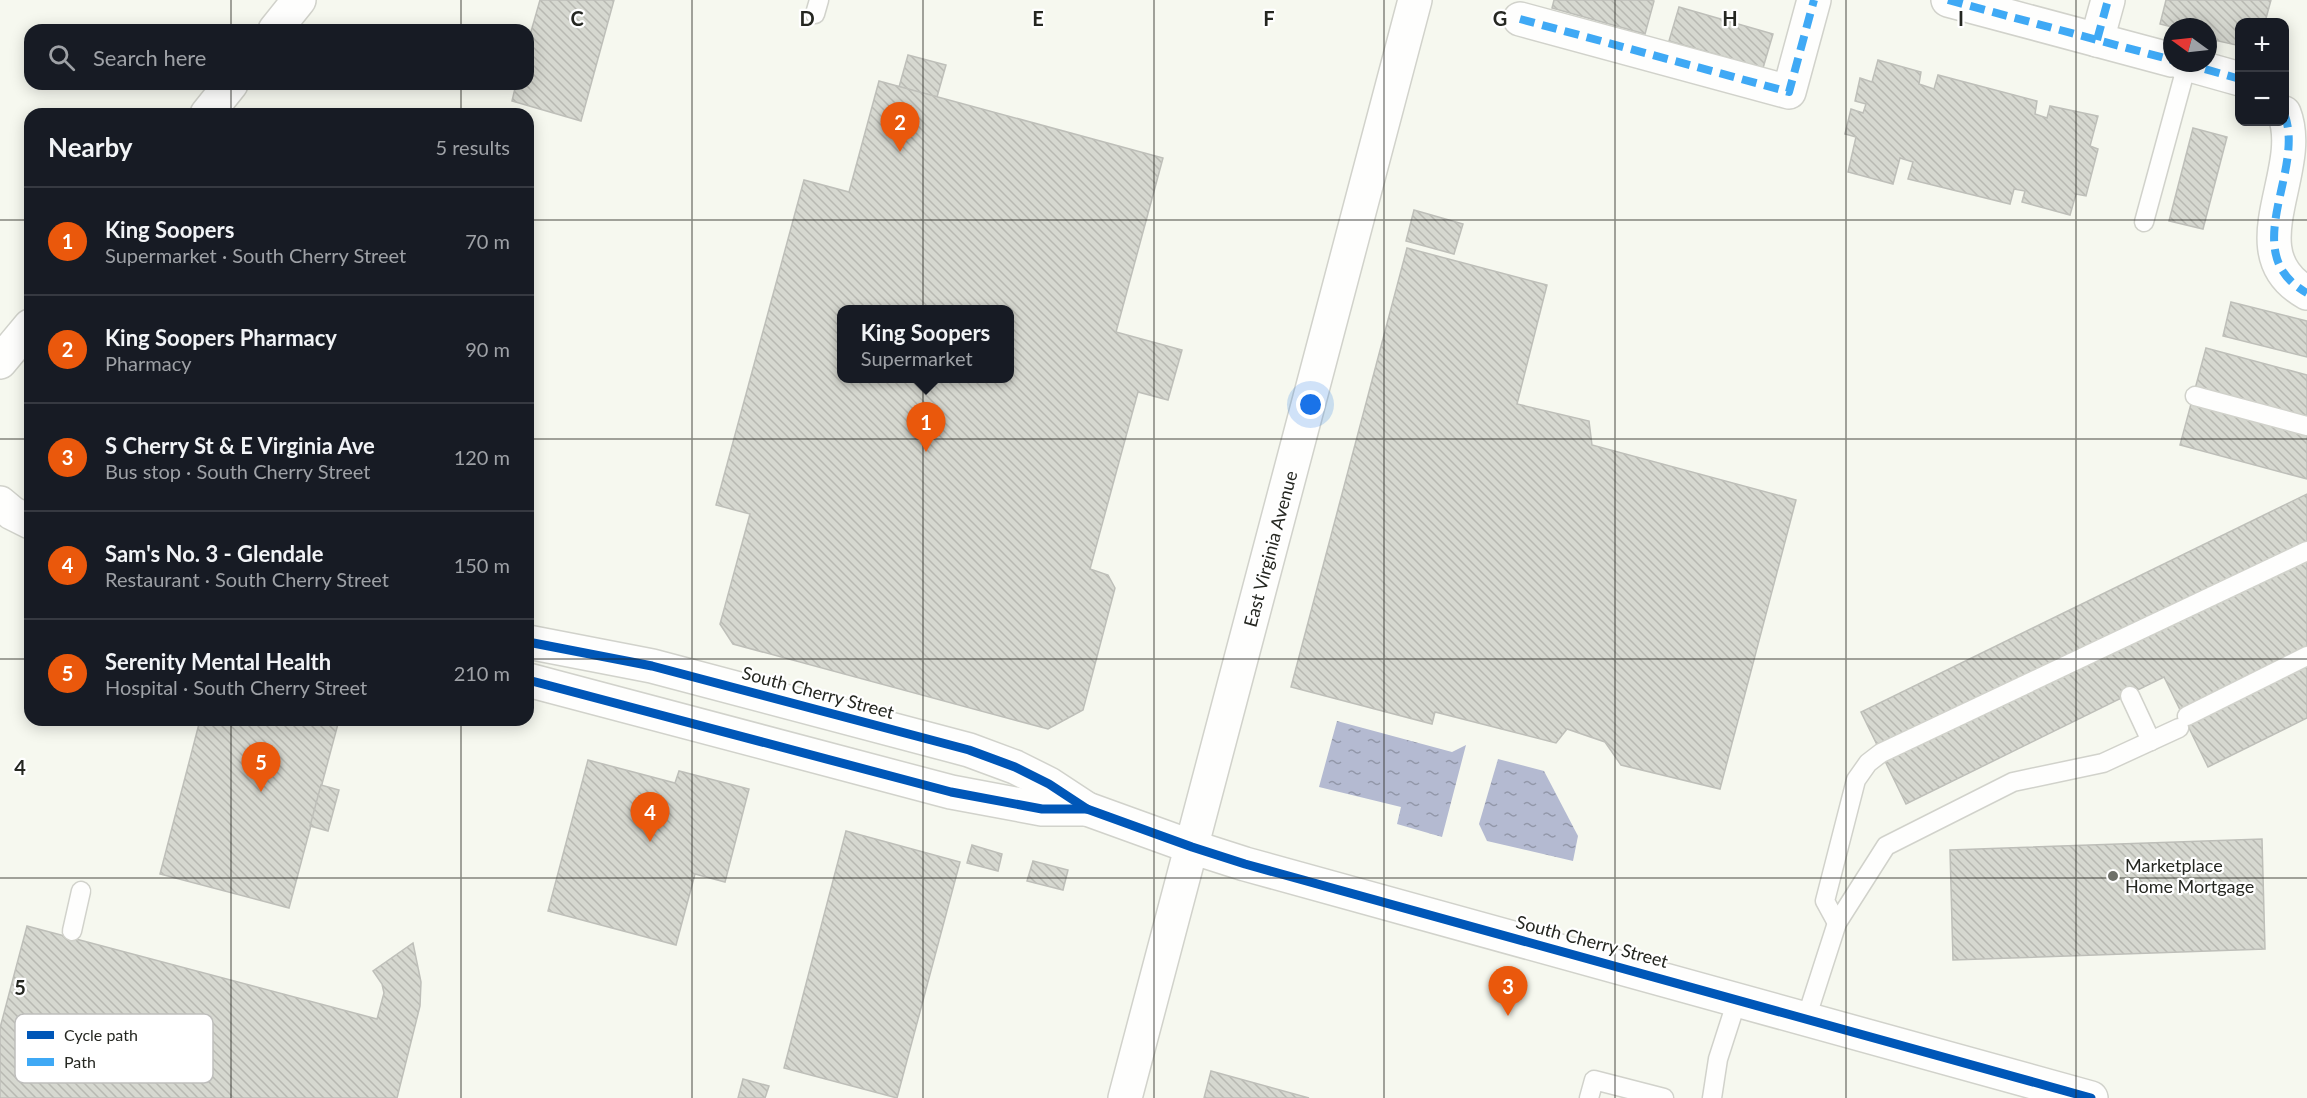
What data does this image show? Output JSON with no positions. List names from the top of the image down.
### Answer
{
  "streets": {
    "main road": ["East Virginia Avenue", "South Cherry Street"]
  },
  "crossings": [
    ["East Virginia Avenue", "South Cherry Street"]
  ],
  "places": ["Marketplace Home Mortgage"],
  "legend": ["Cycle path", "Path"],
  "north": "left",
  "page": {
    "map_buttons": ["+", "−"],
    "search": "Search here",
    "pins": [
      "2",
      "1",
      "5",
      "4",
      "3"
    ],
    "heading": ["Nearby", "5 results"],
    "list": [
      {
        "mark": "1",
        "name": "King Soopers",
        "note": "Supermarket · South Cherry Street",
        "value": "70 m"
      },
      {
        "mark": "2",
        "name": "King Soopers Pharmacy",
        "note": "Pharmacy",
        "value": "90 m"
      },
      {
        "mark": "3",
        "name": "S Cherry St & E Virginia Ave",
        "note": "Bus stop · South Cherry Street",
        "value": "120 m"
      },
      {
        "mark": "4",
        "name": "Sam's No. 3 - Glendale",
        "note": "Restaurant · South Cherry Street",
        "value": "150 m"
      },
      {
        "mark": "5",
        "name": "Serenity Mental Health",
        "note": "Hospital · South Cherry Street",
        "value": "210 m"
      }
    ],
    "popup": ["King Soopers", "Supermarket"]
  },
  "grid": {
    "columns": [
      "C",
      "D",
      "E",
      "F",
      "G",
      "H",
      "I"
    ],
    "rows": ["4", "5"]
  }
}
